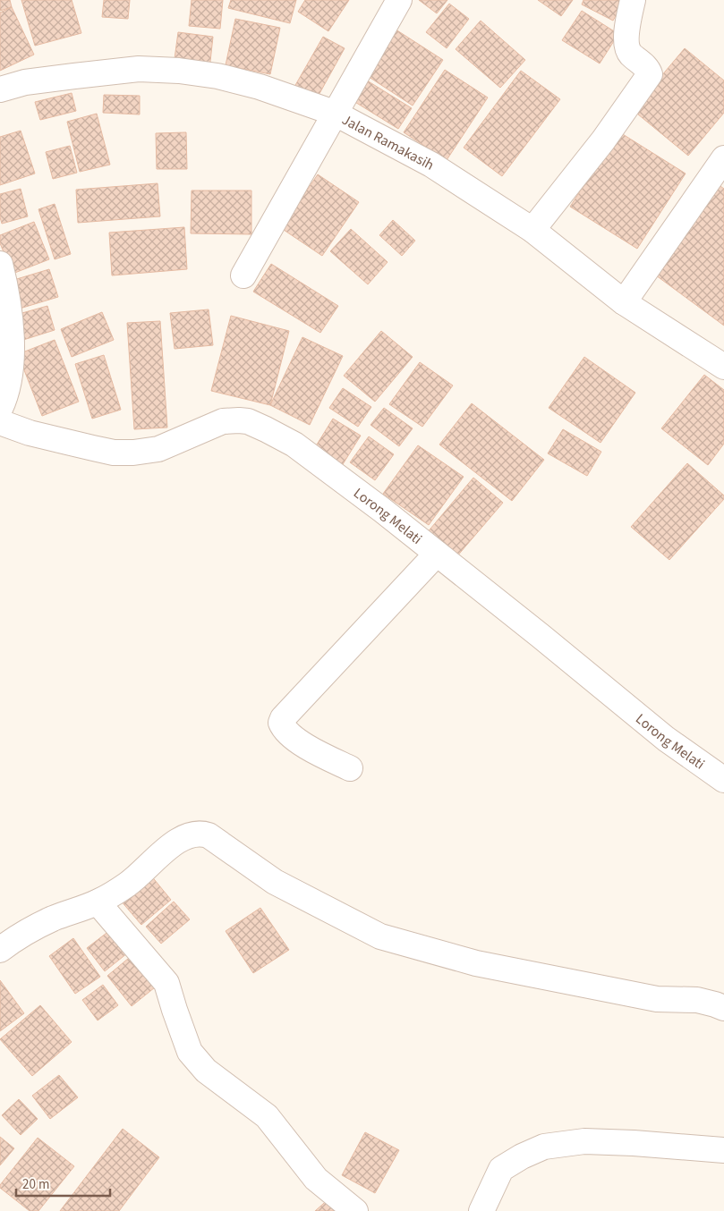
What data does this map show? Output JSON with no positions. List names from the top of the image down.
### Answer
{
  "streets": {
    "street": ["Jalan Ramakasih", "Lorong Melati"]
  },
  "scale_bar": "20 m"
}
